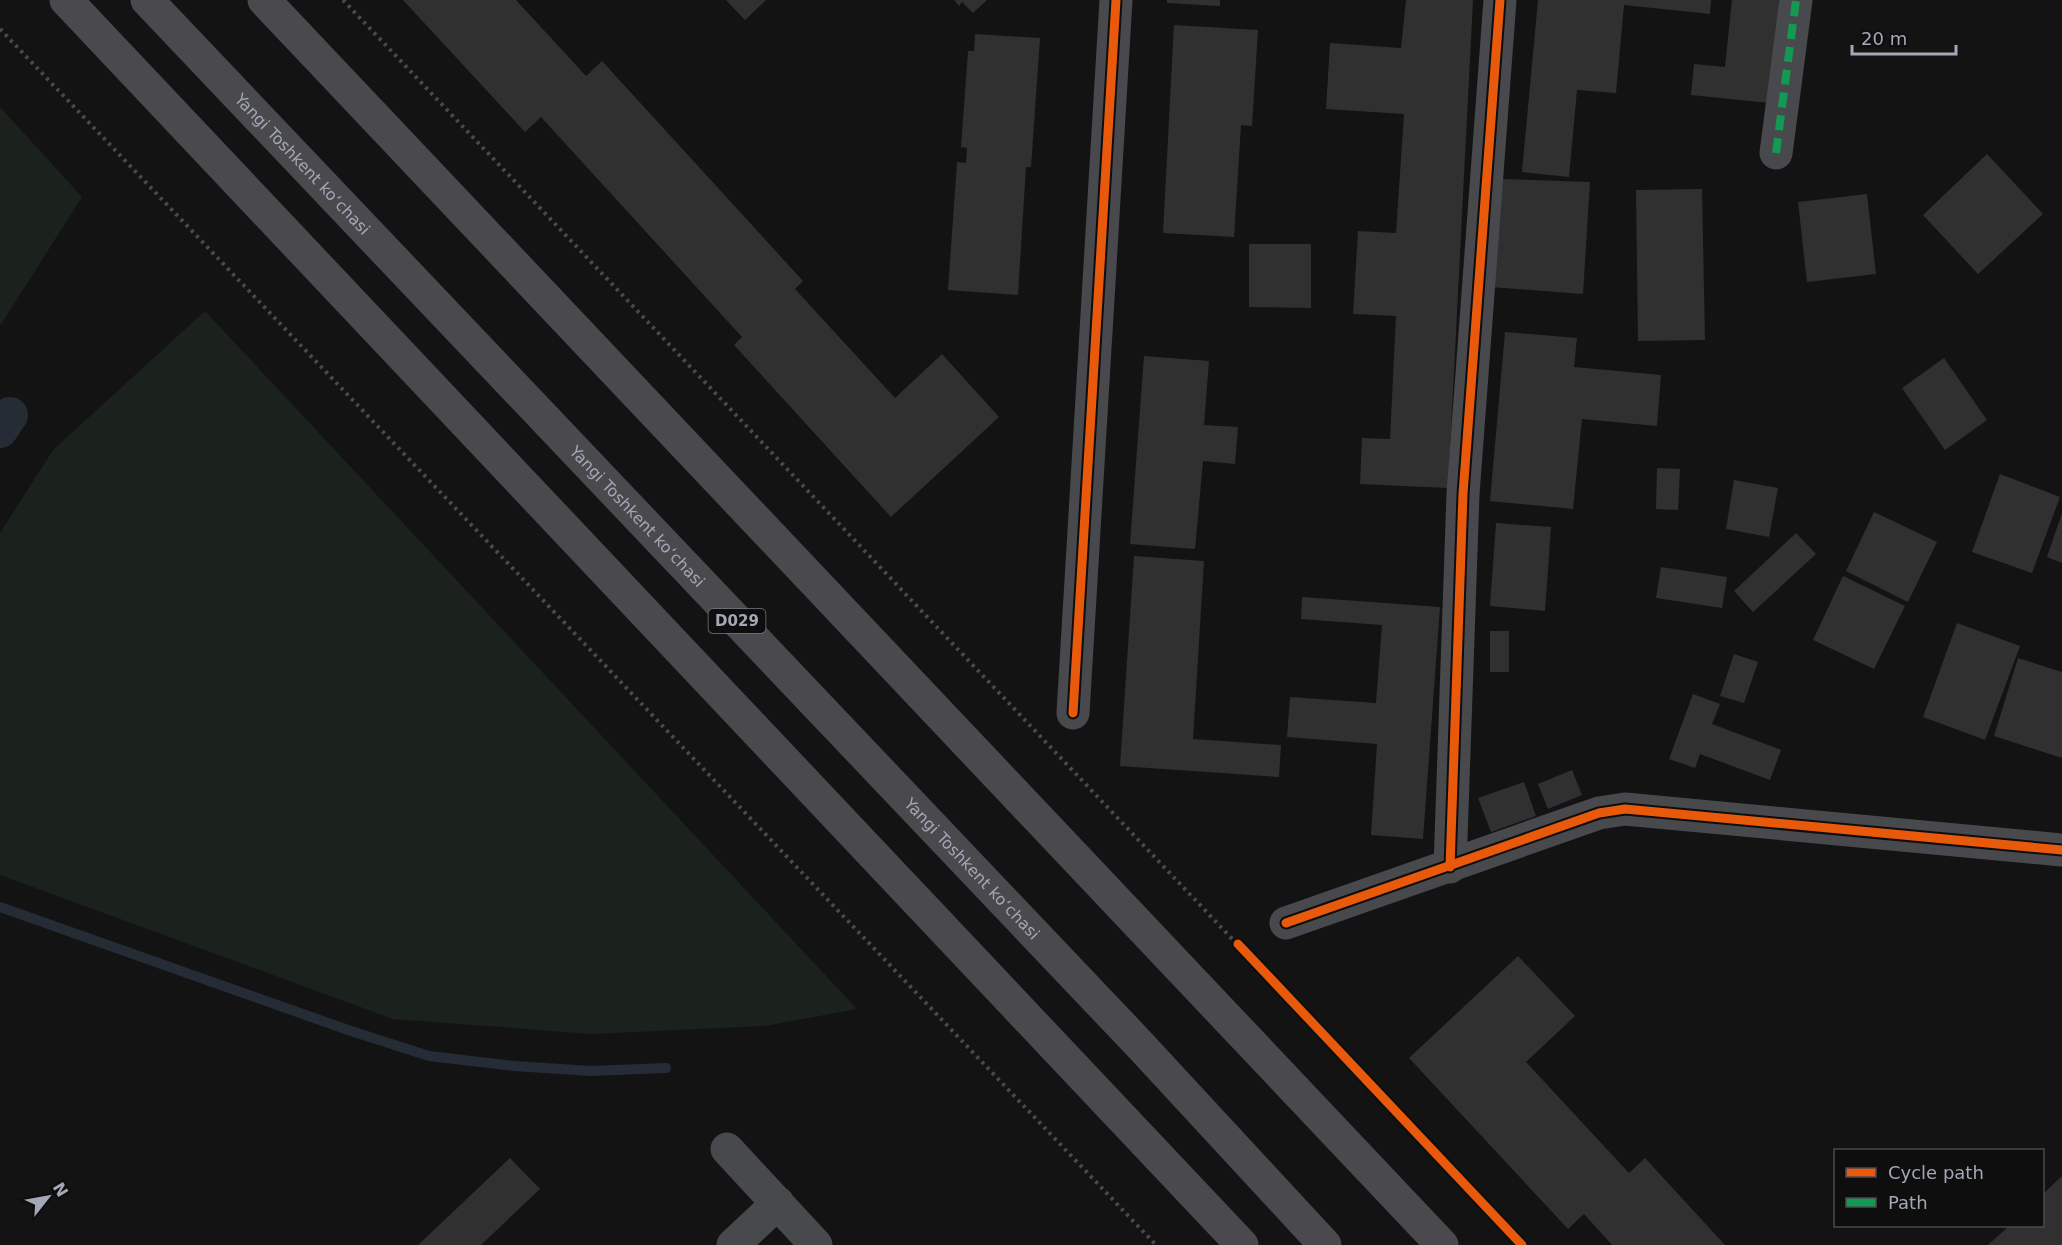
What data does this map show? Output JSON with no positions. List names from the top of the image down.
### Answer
{
  "streets": {
    "main road": ["Yangi Toshkent ko‘chasi", "D029"]
  },
  "legend": ["Cycle path", "Path"],
  "scale_bar": "20 m",
  "north": "top right"
}
